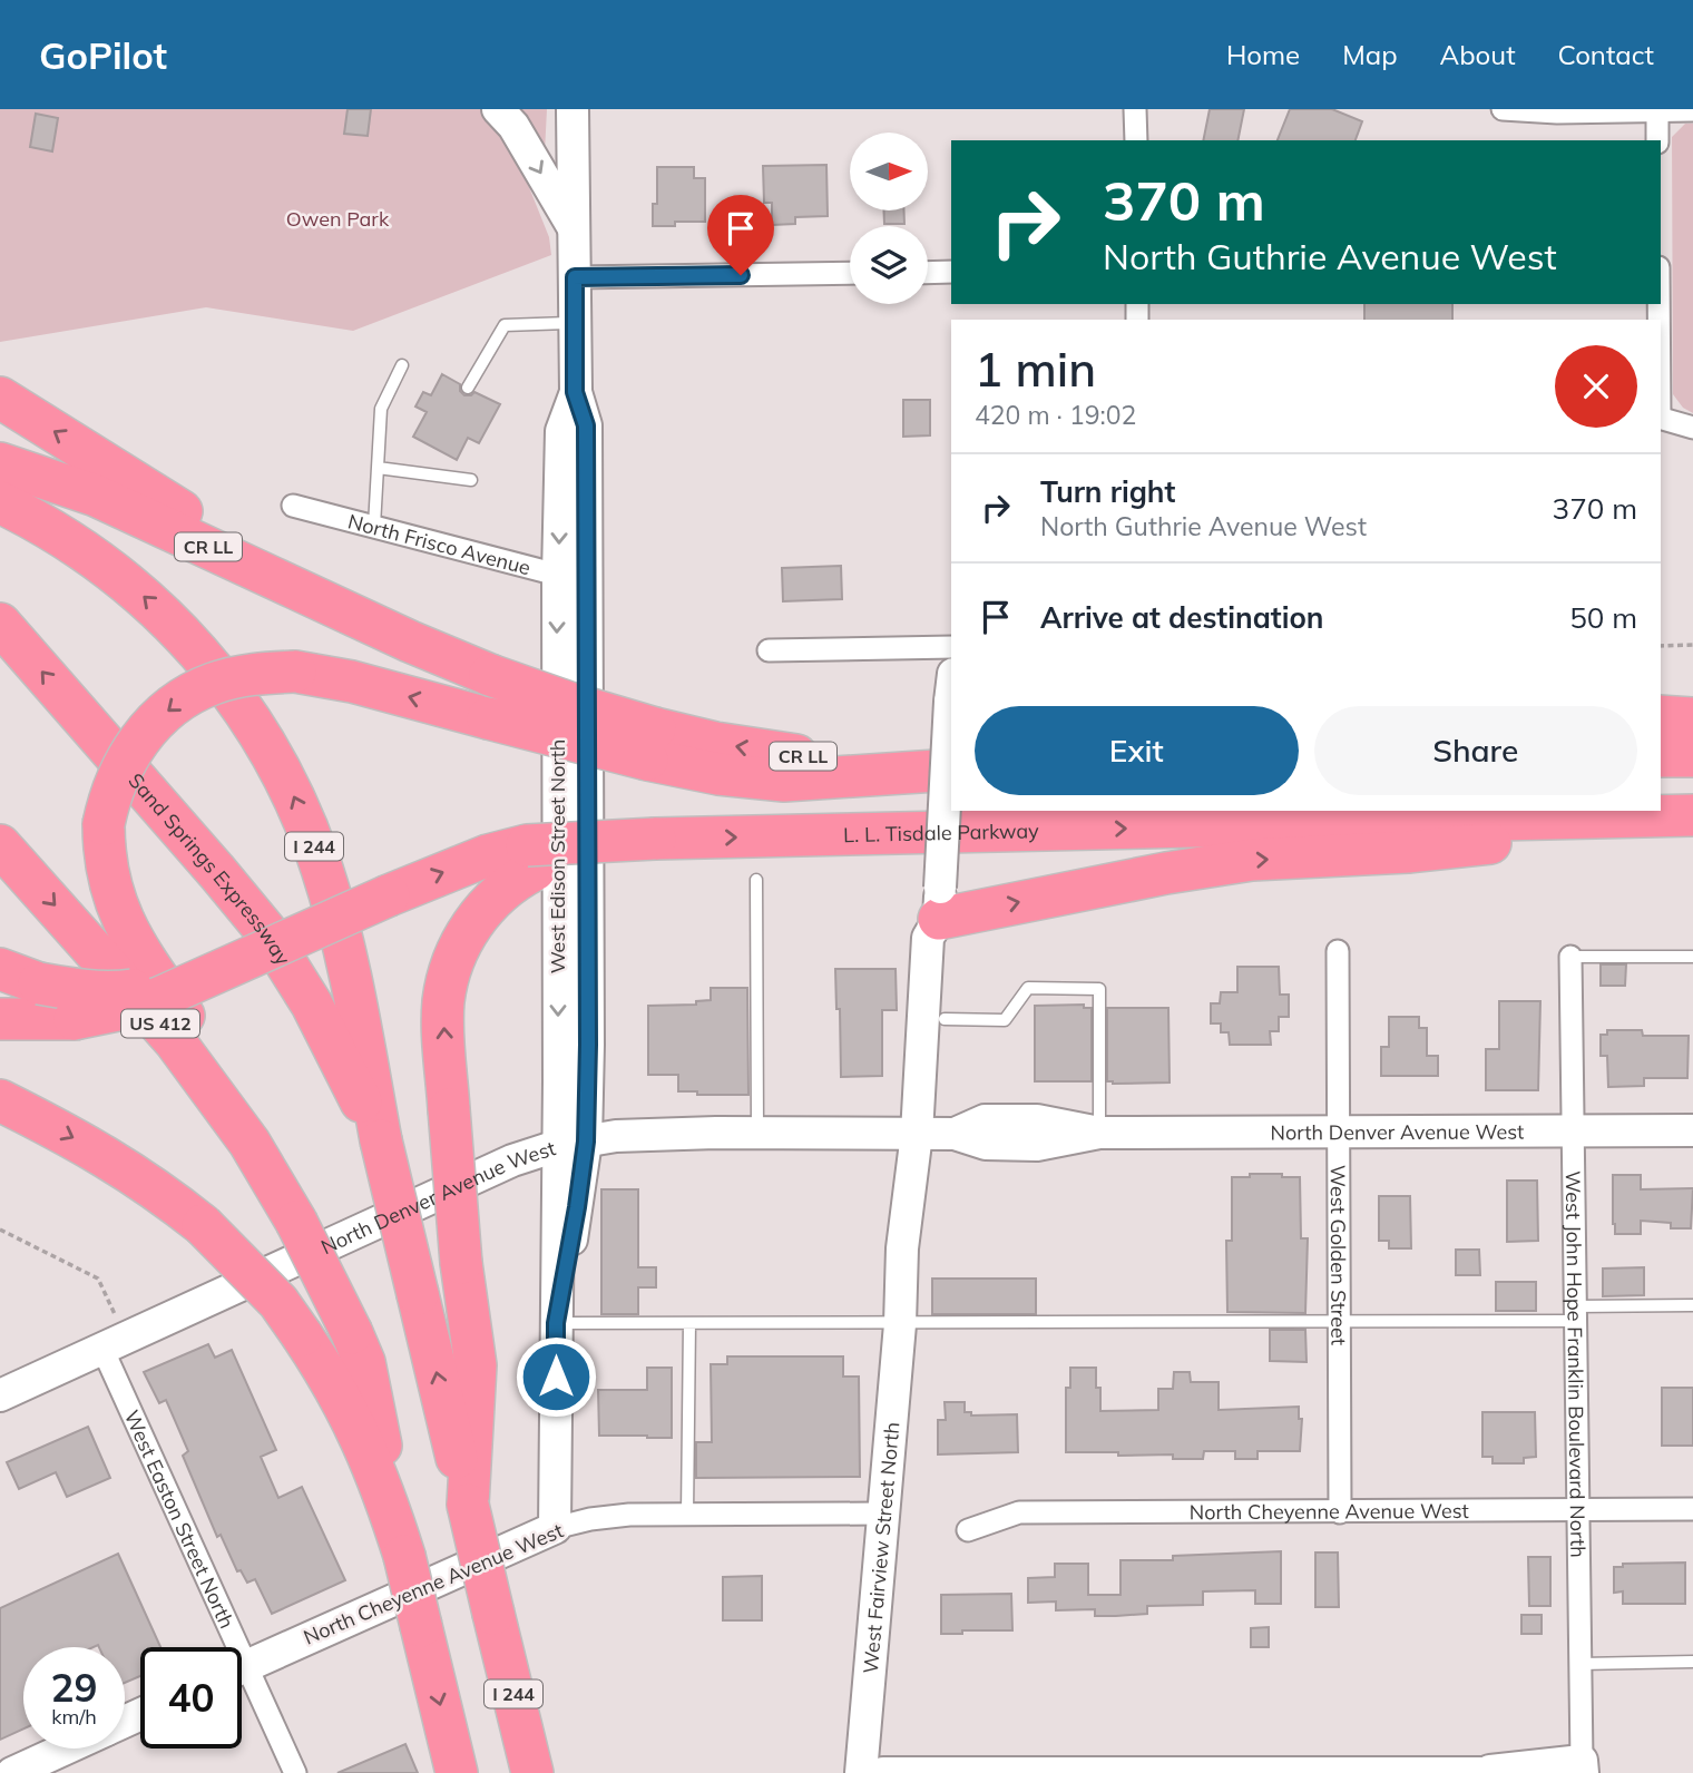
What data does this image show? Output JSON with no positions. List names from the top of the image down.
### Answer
{
  "streets": {
    "highway": [
      "CR LL",
      "L. L. Tisdale Parkway",
      "I 244",
      "Sand Springs Expressway",
      "US 412"
    ],
    "street": [
      "North Frisco Avenue",
      "West Edison Street North",
      "North Denver Avenue West",
      "West Golden Street",
      "West John Hope Franklin Boulevard North",
      "North Cheyenne Avenue West",
      "West Easton Street North",
      "West Fairview Street North"
    ]
  },
  "crossings": [
    ["North Frisco Avenue", "West Edison Street North"],
    ["I 244", "Sand Springs Expressway"],
    ["West Edison Street North", "North Denver Avenue West"],
    ["West Edison Street North", "North Cheyenne Avenue West"],
    ["North Denver Avenue West", "West Golden Street"],
    ["North Denver Avenue West", "West John Hope Franklin Boulevard North"],
    ["North Denver Avenue West", "West Easton Street North"],
    ["North Denver Avenue West", "West Fairview Street North"],
    ["West Golden Street", "North Cheyenne Avenue West"],
    ["West John Hope Franklin Boulevard North", "North Cheyenne Avenue West"],
    ["North Cheyenne Avenue West", "West Fairview Street North"]
  ],
  "parks": ["Owen Park"],
  "north": "right",
  "page": {
    "header": "GoPilot",
    "nav": [
      "Home",
      "Map",
      "About",
      "Contact"
    ],
    "turn": ["370 m", "North Guthrie Avenue West"],
    "heading": ["1 min", "420 m · 19:02"],
    "list": [
      {
        "name": "Turn right",
        "note": "North Guthrie Avenue West",
        "value": "370 m"
      },
      {
        "name": "Arrive at destination",
        "value": "50 m"
      }
    ],
    "buttons": ["Exit", "Share"],
    "speed": "29 km/h",
    "limit": "40"
  }
}
